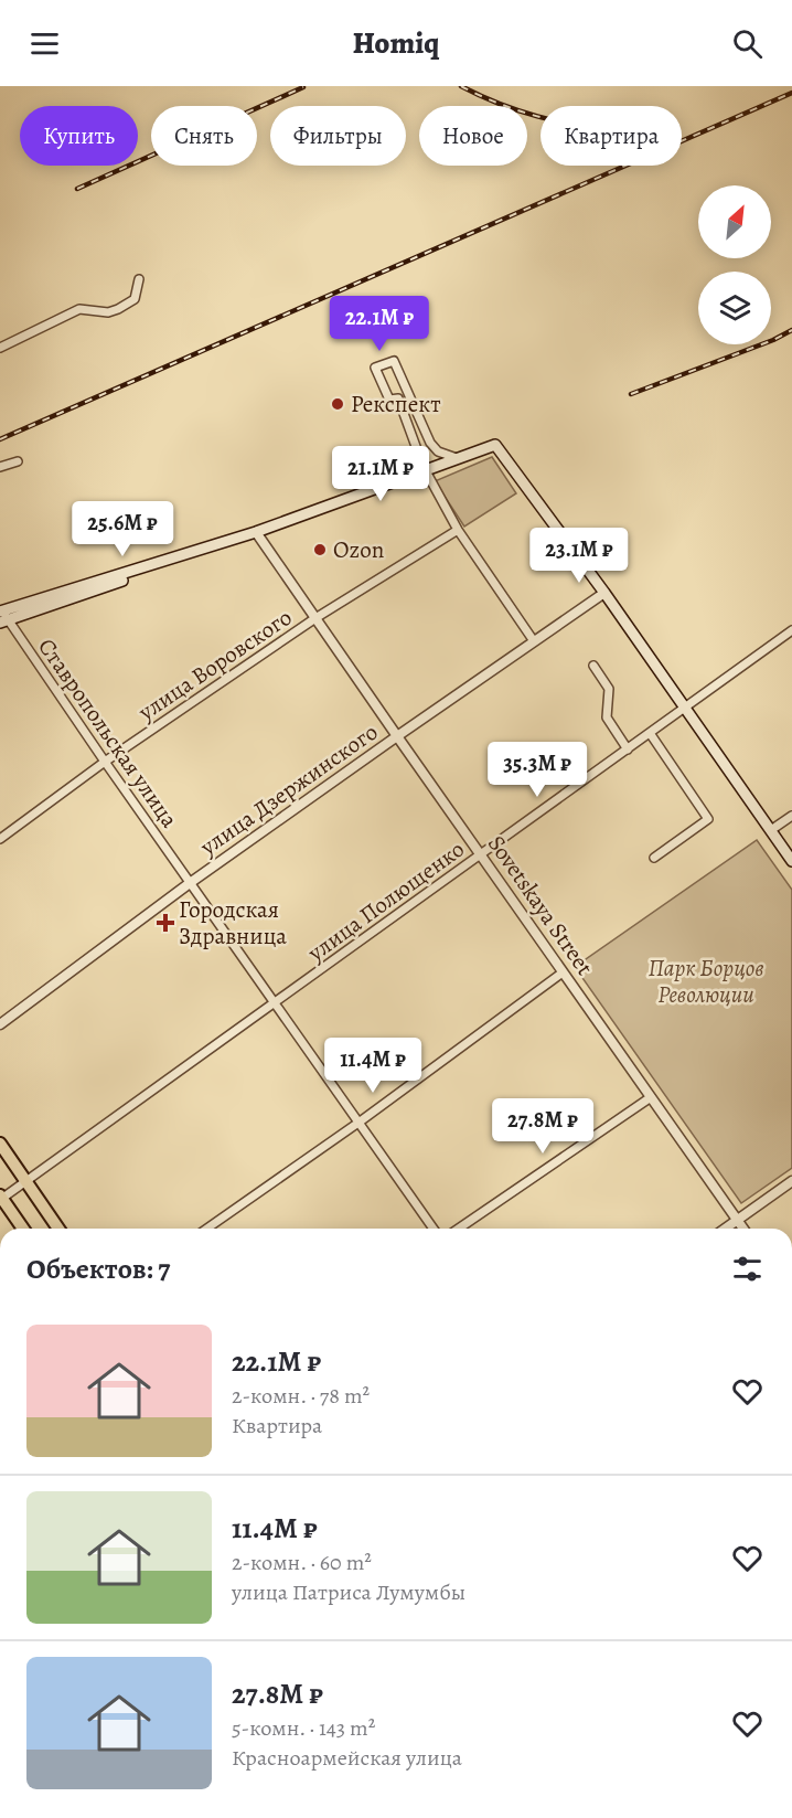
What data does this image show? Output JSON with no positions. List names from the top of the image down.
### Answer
{
  "streets": {
    "street": [
      "улица Воровского",
      "Ставропольская улица",
      "улица Дзержинского",
      "улица Полющенко",
      "Sovetskaya Street"
    ]
  },
  "crossings": [
    ["улица Воровского", "Ставропольская улица"],
    ["улица Воровского", "Sovetskaya Street"],
    ["Ставропольская улица", "улица Дзержинского"],
    ["Ставропольская улица", "улица Полющенко"],
    ["улица Дзержинского", "Sovetskaya Street"],
    ["улица Полющенко", "Sovetskaya Street"]
  ],
  "parks": ["Парк Борцов Революции"],
  "places": {
    "other": ["Рекспект", "Ozon"],
    "health": ["Городская Здравница"]
  },
  "north": "top right",
  "page": {
    "header": "Homiq",
    "chip": [
      "Купить",
      "Снять",
      "Фильтры",
      "Новое",
      "Квартира"
    ],
    "price": [
      "22.1M ₽",
      "21.1M ₽",
      "25.6M ₽",
      "23.1M ₽",
      "35.3M ₽",
      "11.4M ₽",
      "27.8M ₽"
    ],
    "heading": "Объектов: 7",
    "list": [
      {
        "name": "22.1M ₽",
        "note": "2-комн. · 78 m² · Квартира"
      },
      {
        "name": "11.4M ₽",
        "note": "2-комн. · 60 m² · улица Патриса Лумумбы"
      },
      {
        "name": "27.8M ₽",
        "note": "5-комн. · 143 m² · Красноармейская улица"
      }
    ]
  }
}
